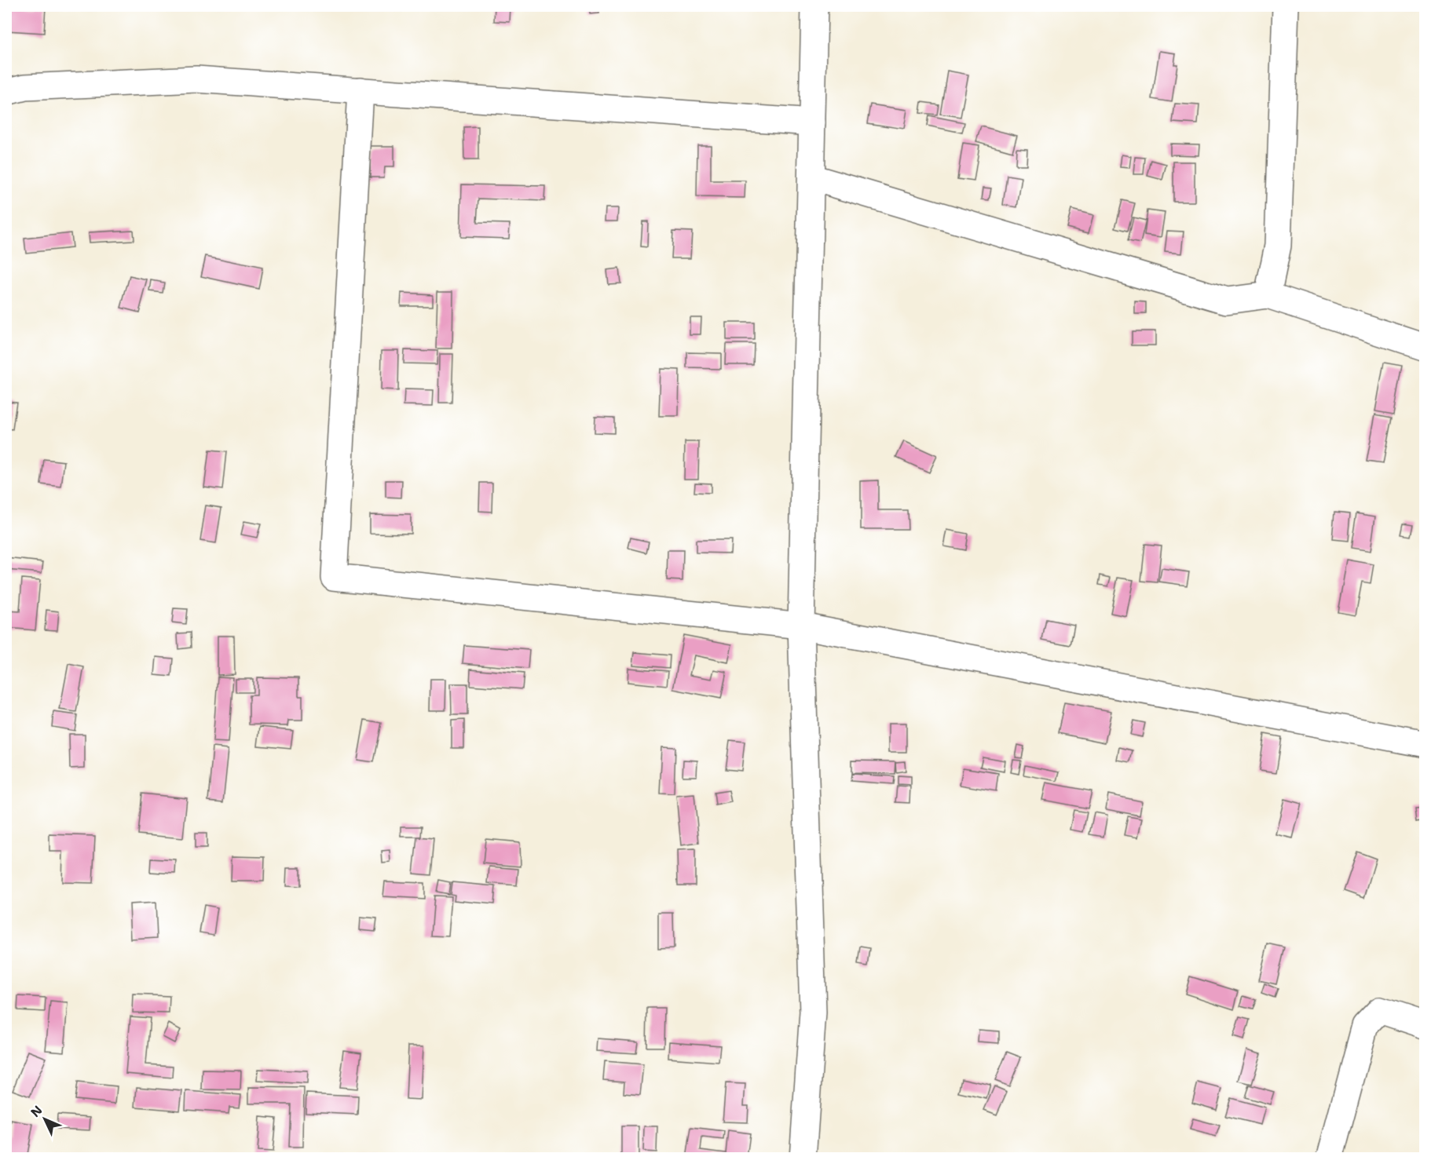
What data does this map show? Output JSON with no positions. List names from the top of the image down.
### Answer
{
  "north": "top left"
}
